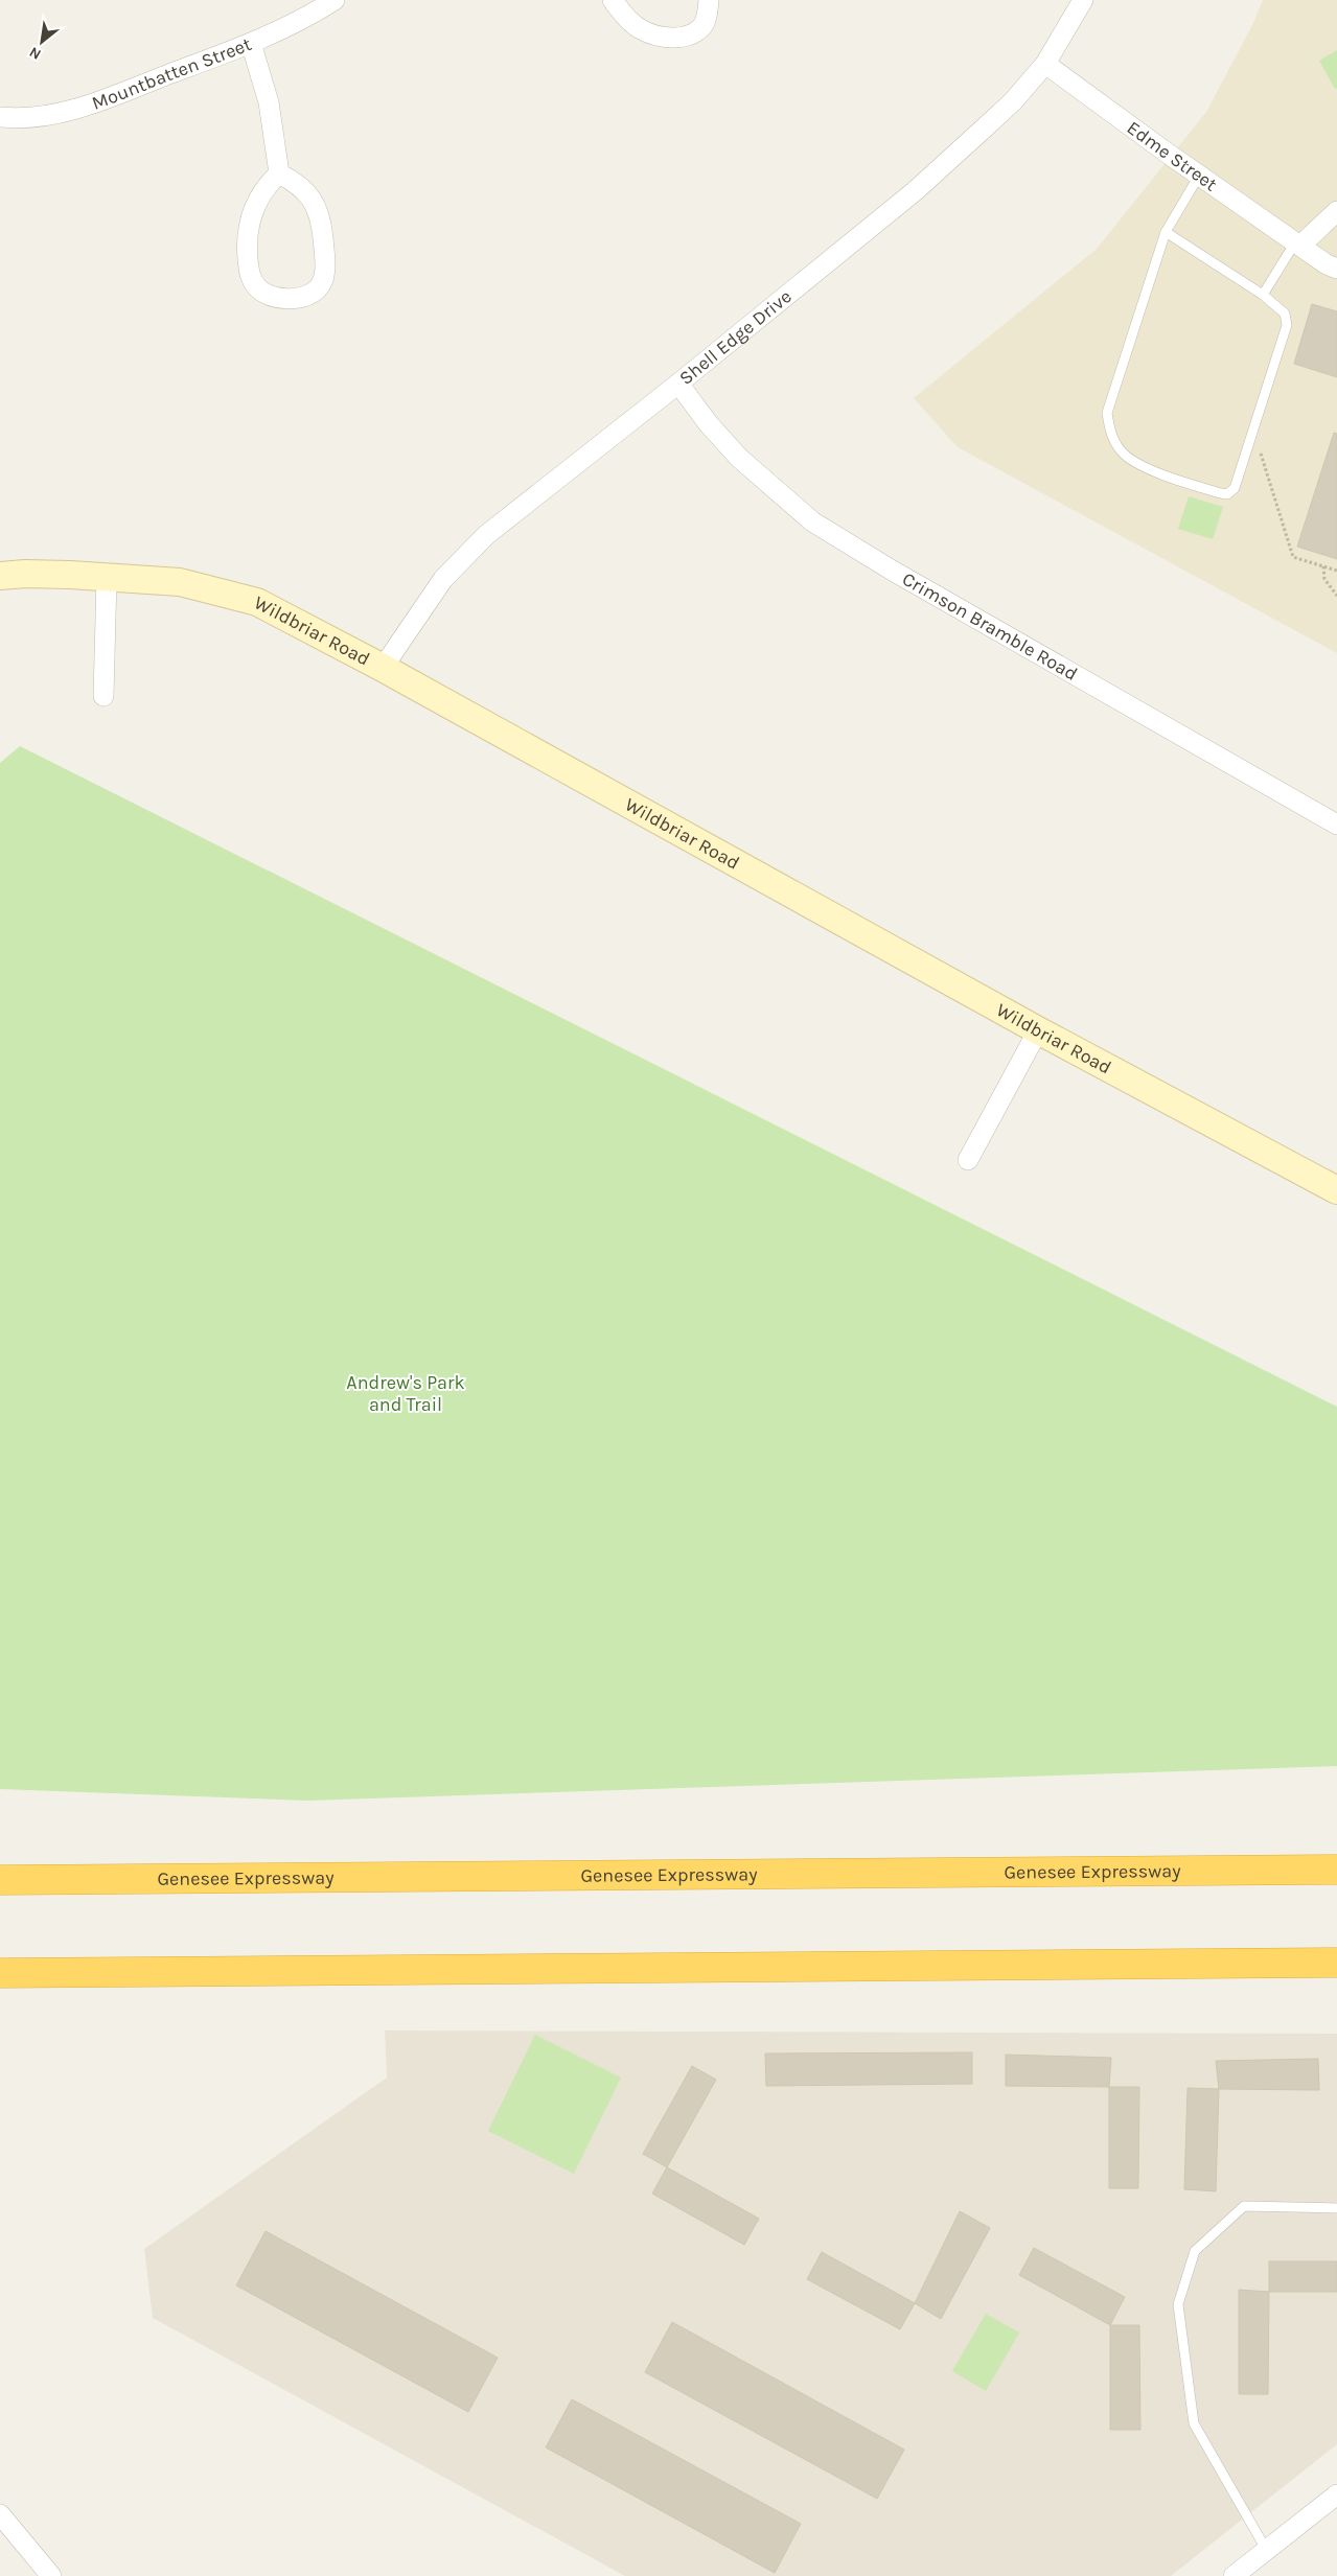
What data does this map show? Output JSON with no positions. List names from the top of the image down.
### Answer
{
  "streets": {
    "highway": ["Genesee Expressway"],
    "street": [
      "Mountbatten Street",
      "Edme Street",
      "Shell Edge Drive",
      "Crimson Bramble Road",
      "Wildbriar Road"
    ]
  },
  "crossings": [
    ["Edme Street", "Shell Edge Drive"],
    ["Shell Edge Drive", "Crimson Bramble Road"],
    ["Shell Edge Drive", "Wildbriar Road"]
  ],
  "parks": ["Andrew's Park and Trail"],
  "north": "bottom left"
}
